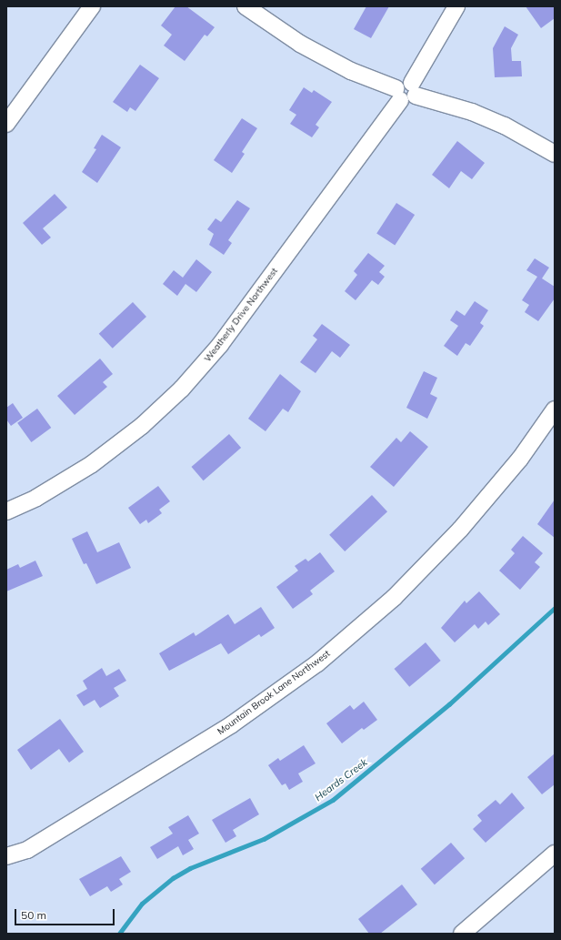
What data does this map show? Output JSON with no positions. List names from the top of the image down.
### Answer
{
  "streets": {
    "street": ["Weatherly Drive Northwest", "Mountain Brook Lane Northwest"]
  },
  "water": ["Heards Creek"],
  "scale_bar": "50 m"
}
